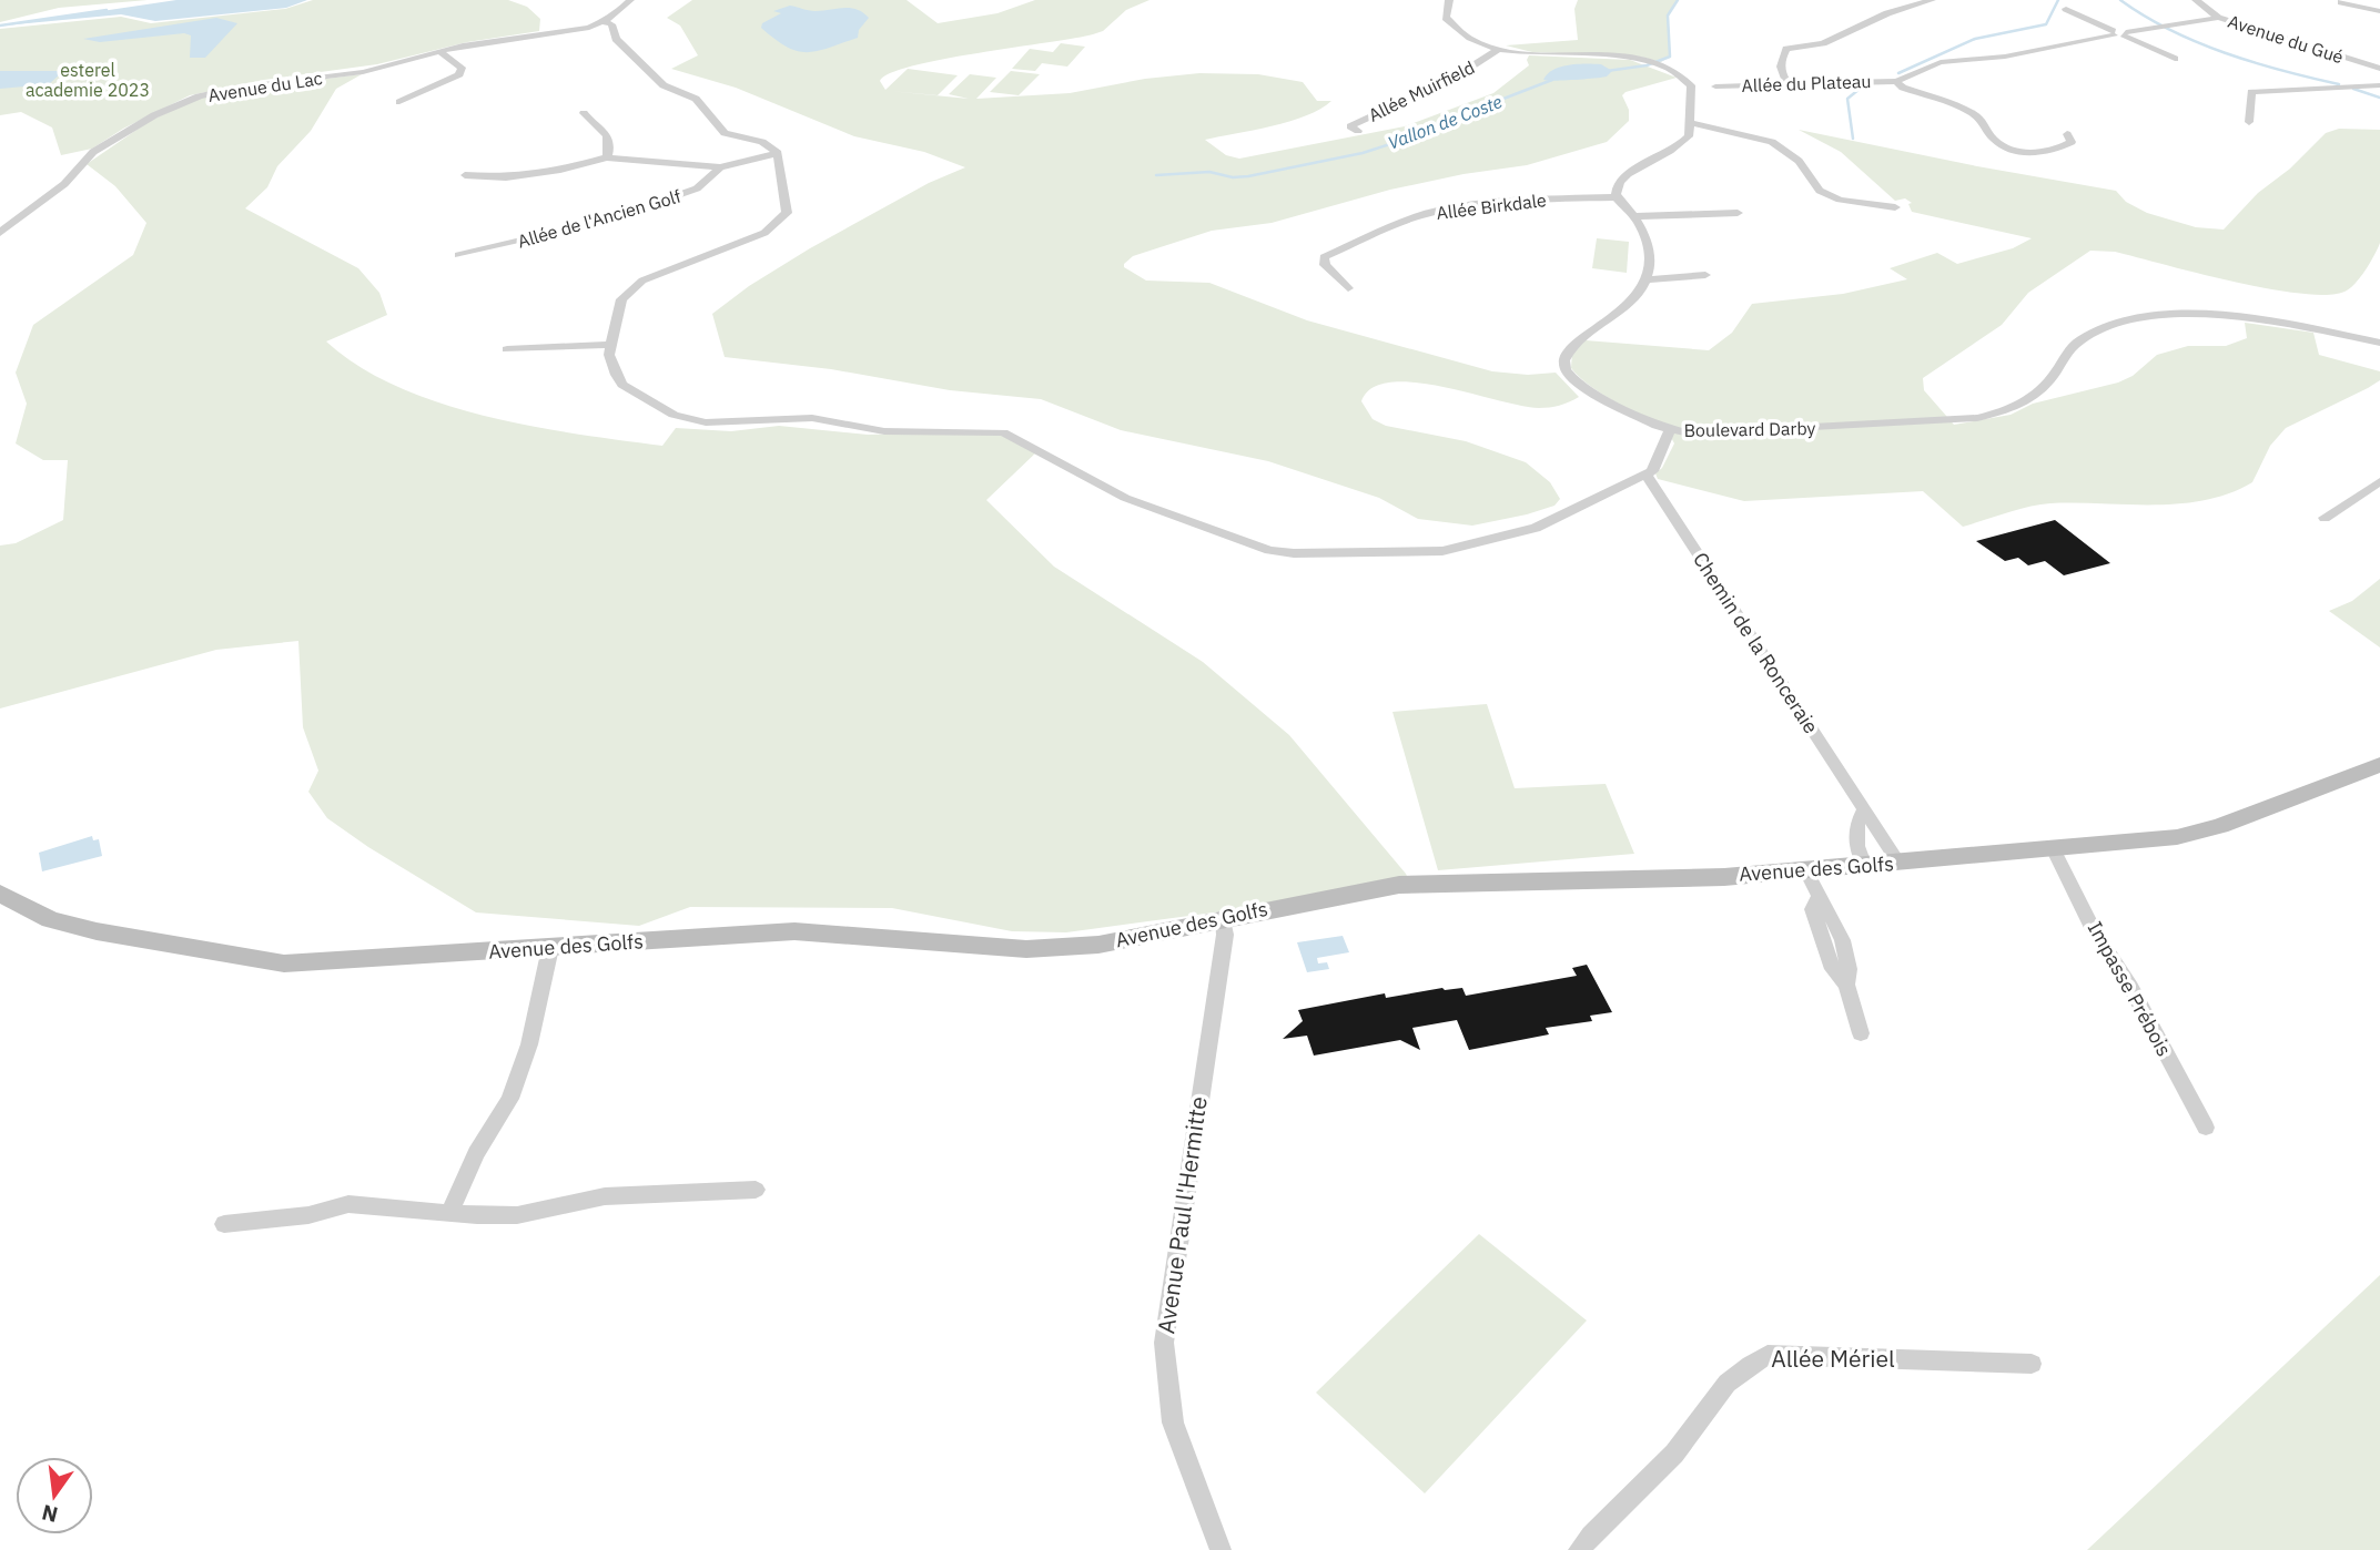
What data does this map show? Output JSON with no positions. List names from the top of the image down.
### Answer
{
  "streets": {
    "main road": ["Avenue des Golfs"],
    "street": [
      "Avenue du Gué",
      "Allée du Plateau",
      "Avenue du Lac",
      "Allée Muirfield",
      "Allée Birkdale",
      "Allée de l'Ancien Golf",
      "Boulevard Darby",
      "Chemin de la Ronceraie",
      "Impasse Prébois",
      "Avenue Paul l'Hermitte",
      "Allée Mériel"
    ]
  },
  "crossings": [
    ["Chemin de la Ronceraie", "Avenue des Golfs"],
    ["Avenue des Golfs", "Impasse Prébois"],
    ["Avenue des Golfs", "Avenue Paul l'Hermitte"]
  ],
  "water": ["Vallon de Coste"],
  "parks": ["esterel academie 2023"],
  "north": "bottom"
}
